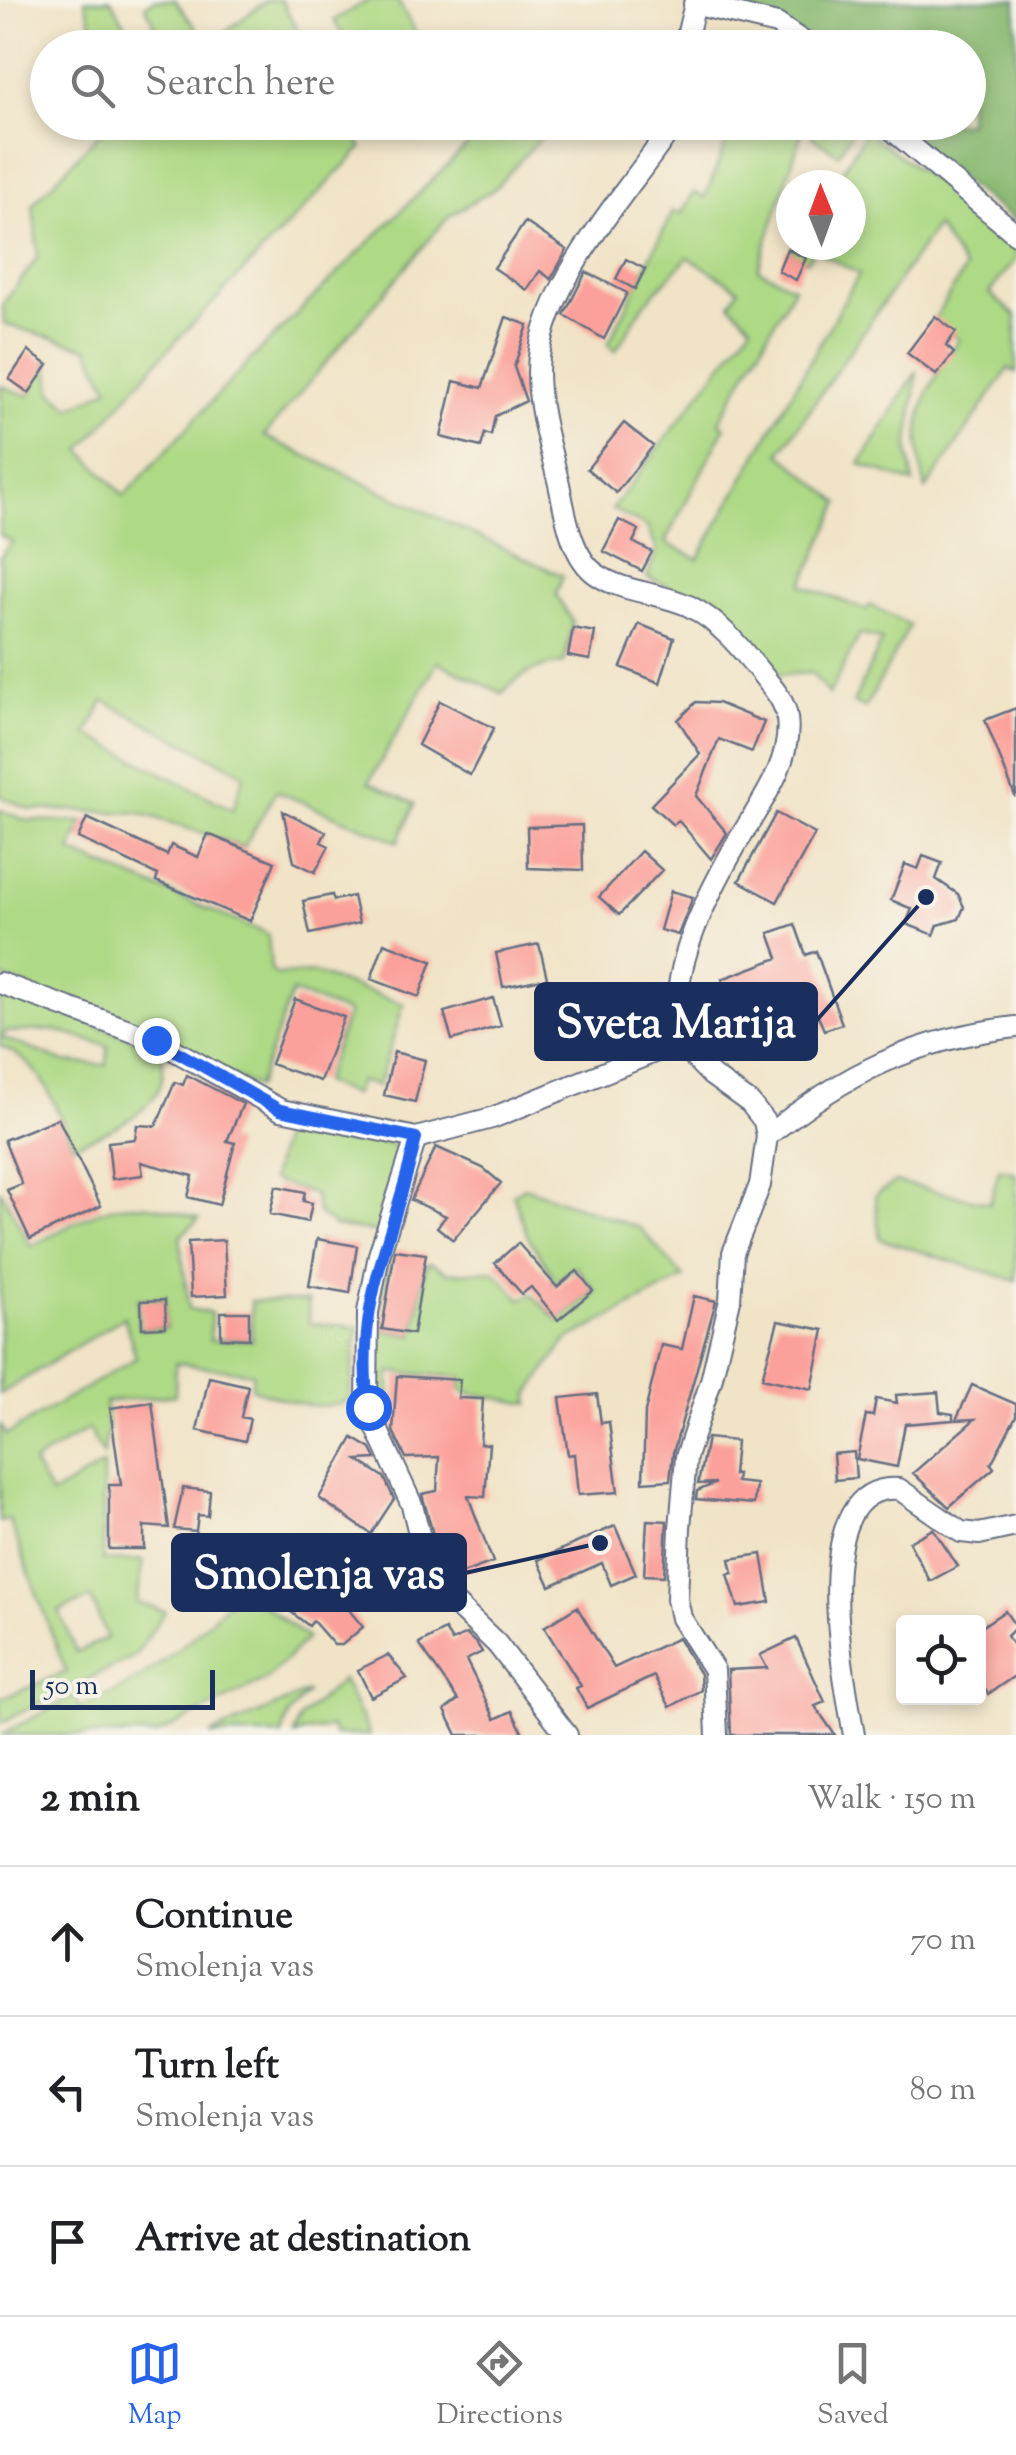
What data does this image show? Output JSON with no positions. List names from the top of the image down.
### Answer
{
  "places": ["Sveta Marija", "Smolenja vas"],
  "scale_bar": "50 m",
  "north": "top",
  "page": {
    "search": "Search here",
    "scale": "50 m",
    "heading": ["2 min", "Walk · 150 m"],
    "list": [
      ["Continue", "Smolenja vas", "70 m"],
      ["Turn left", "Smolenja vas", "80 m"],
      "Arrive at destination"
    ],
    "nav": ["Map", "Directions", "Saved"]
  }
}
